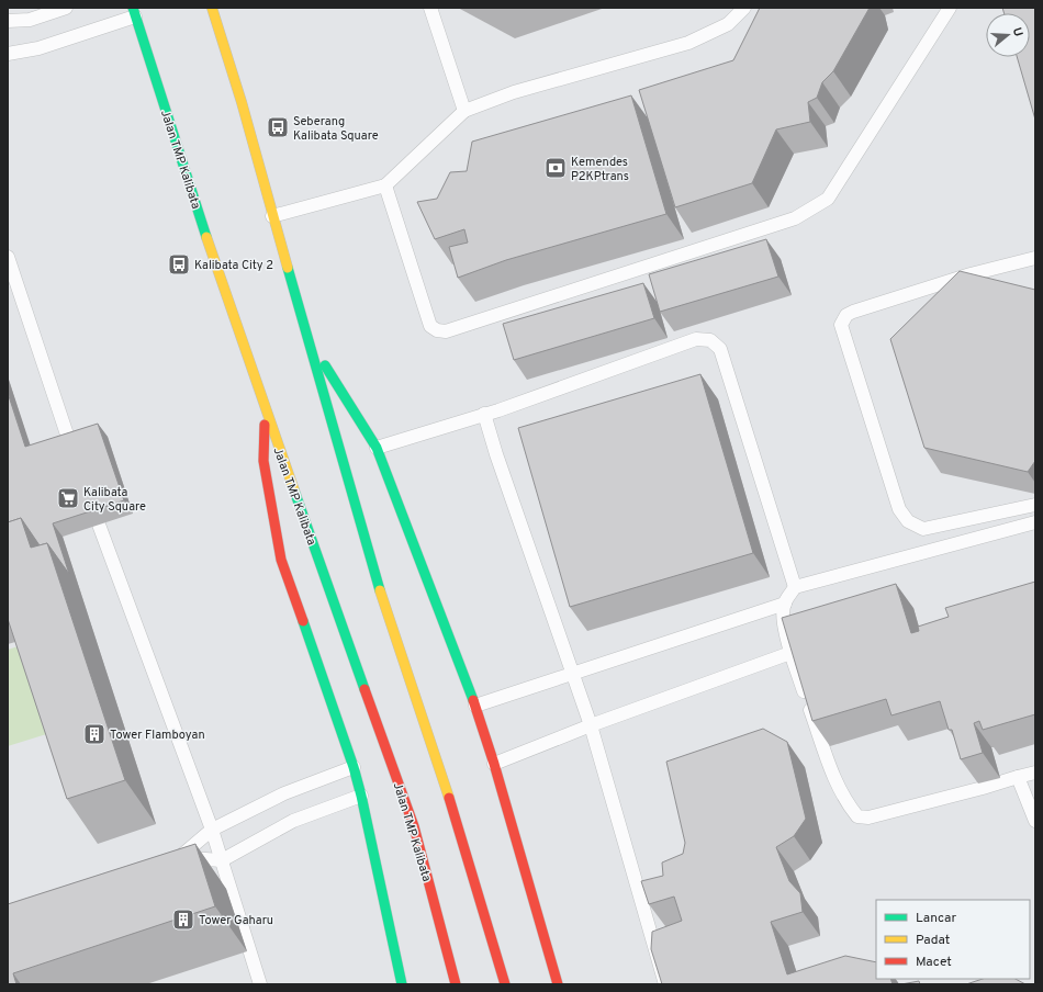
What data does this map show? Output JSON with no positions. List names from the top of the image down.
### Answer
{
  "streets": {
    "main road": ["Jalan TMP Kalibata"]
  },
  "places": {
    "bus stop": ["Seberang Kalibata Square", "Kalibata City 2"],
    "bank": ["Kemendes P2KPtrans"],
    "supermarket": ["Kalibata City Square"],
    "building": ["Tower Flamboyan", "Tower Gaharu"]
  },
  "legend": ["Lancar", "Padat", "Macet"],
  "north": "right"
}
